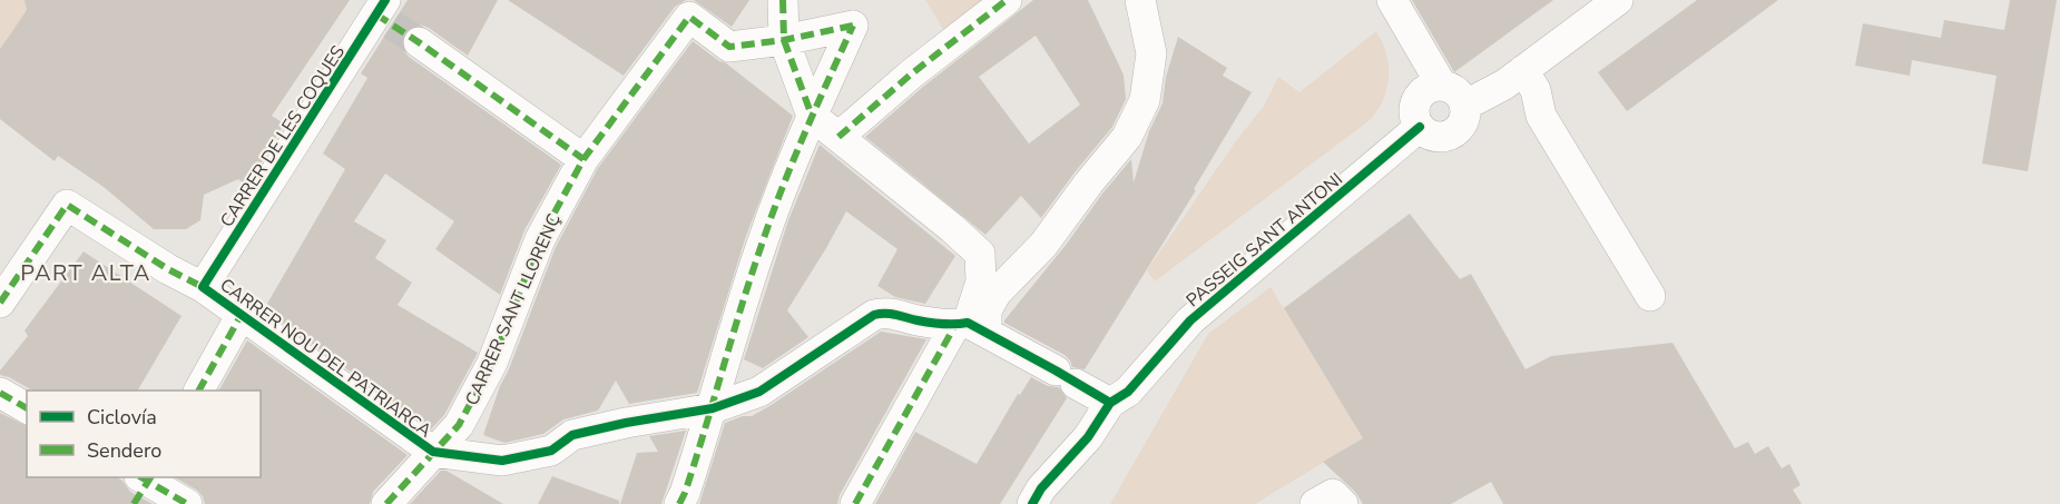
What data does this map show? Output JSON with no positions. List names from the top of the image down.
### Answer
{
  "streets": {
    "street": [
      "CARRER DE LES COQUES",
      "PASSEIG SANT ANTONI",
      "CARRER SANT LLORENÇ",
      "CARRER NOU DEL PATRIARCA"
    ]
  },
  "crossings": [
    ["CARRER DE LES COQUES", "CARRER NOU DEL PATRIARCA"],
    ["CARRER SANT LLORENÇ", "CARRER NOU DEL PATRIARCA"]
  ],
  "districts": ["PART ALTA"],
  "legend": ["Ciclovía", "Sendero"]
}
